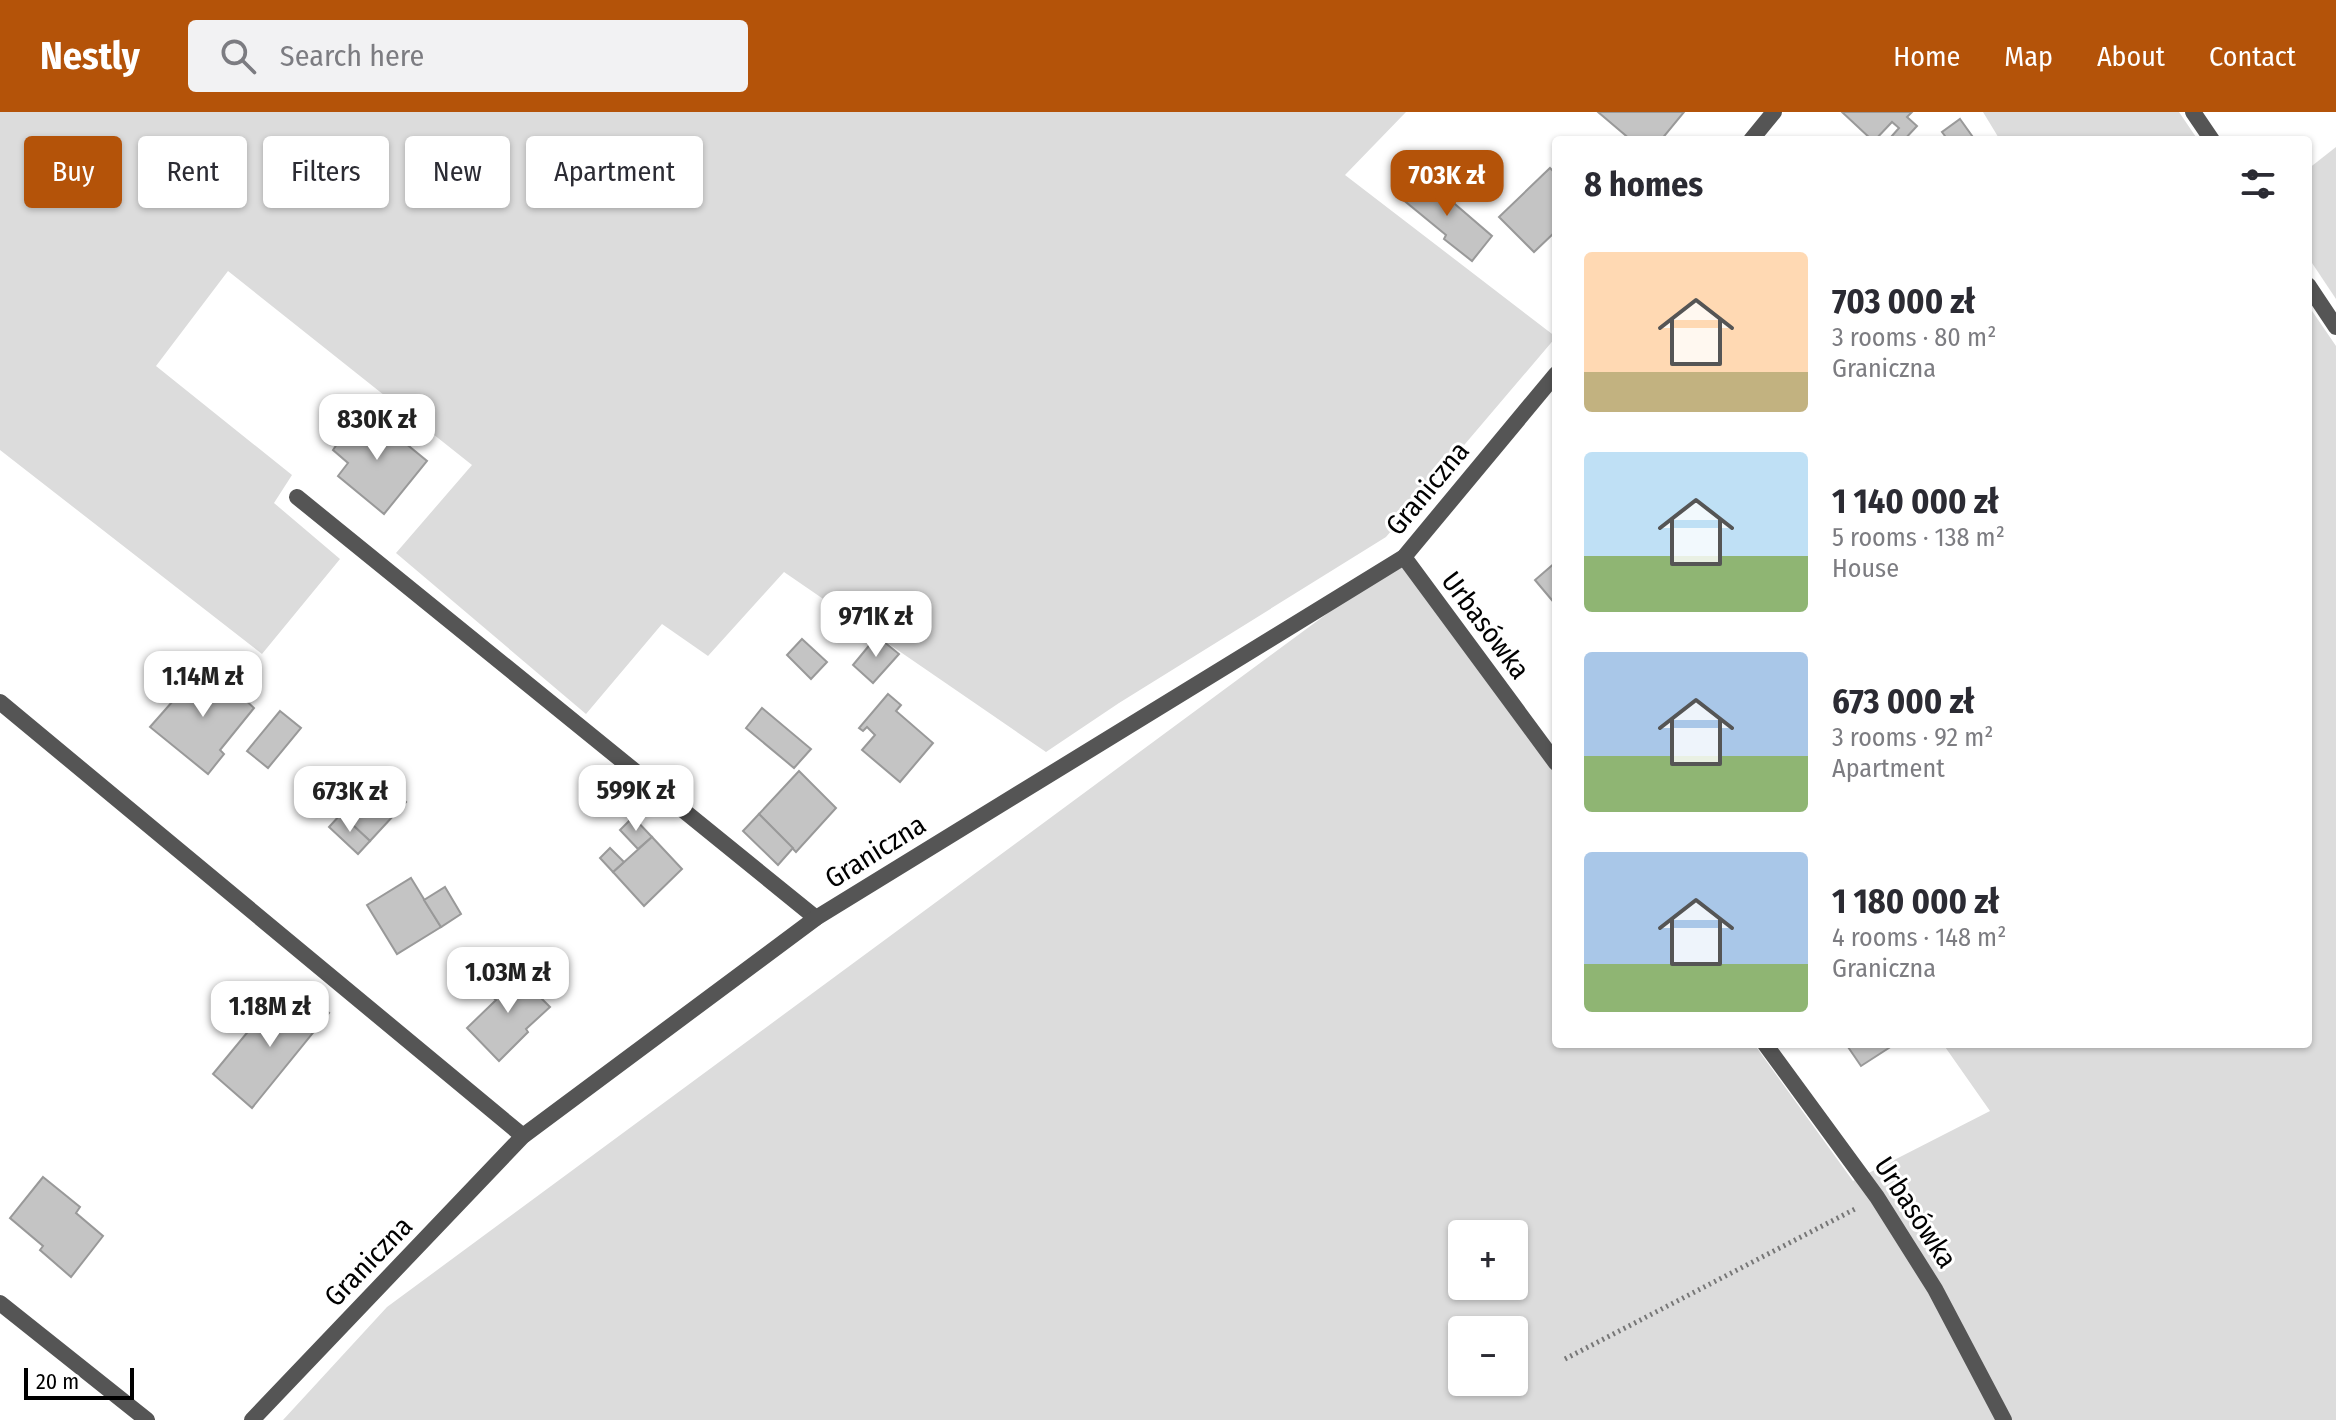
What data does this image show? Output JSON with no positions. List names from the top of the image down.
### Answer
{
  "streets": {
    "street": ["Graniczna", "Urbasówka"]
  },
  "crossings": [
    ["Graniczna", "Urbasówka"]
  ],
  "scale_bar": "20 m",
  "page": {
    "header": "Nestly",
    "search": "Search here",
    "nav": [
      "Home",
      "Map",
      "About",
      "Contact"
    ],
    "chip": [
      "Buy",
      "Rent",
      "Filters",
      "New",
      "Apartment"
    ],
    "heading": "8 homes",
    "price": [
      "703K zł",
      "830K zł",
      "971K zł",
      "1.14M zł",
      "599K zł",
      "673K zł",
      "1.03M zł",
      "1.18M zł"
    ],
    "list": [
      {
        "name": "703 000 zł",
        "note": "3 rooms · 80 m² · Graniczna"
      },
      {
        "name": "1 140 000 zł",
        "note": "5 rooms · 138 m² · House"
      },
      {
        "name": "673 000 zł",
        "note": "3 rooms · 92 m² · Apartment"
      },
      {
        "name": "1 180 000 zł",
        "note": "4 rooms · 148 m² · Graniczna"
      }
    ],
    "map_buttons": ["+", "−"],
    "scale": "20 m"
  }
}
